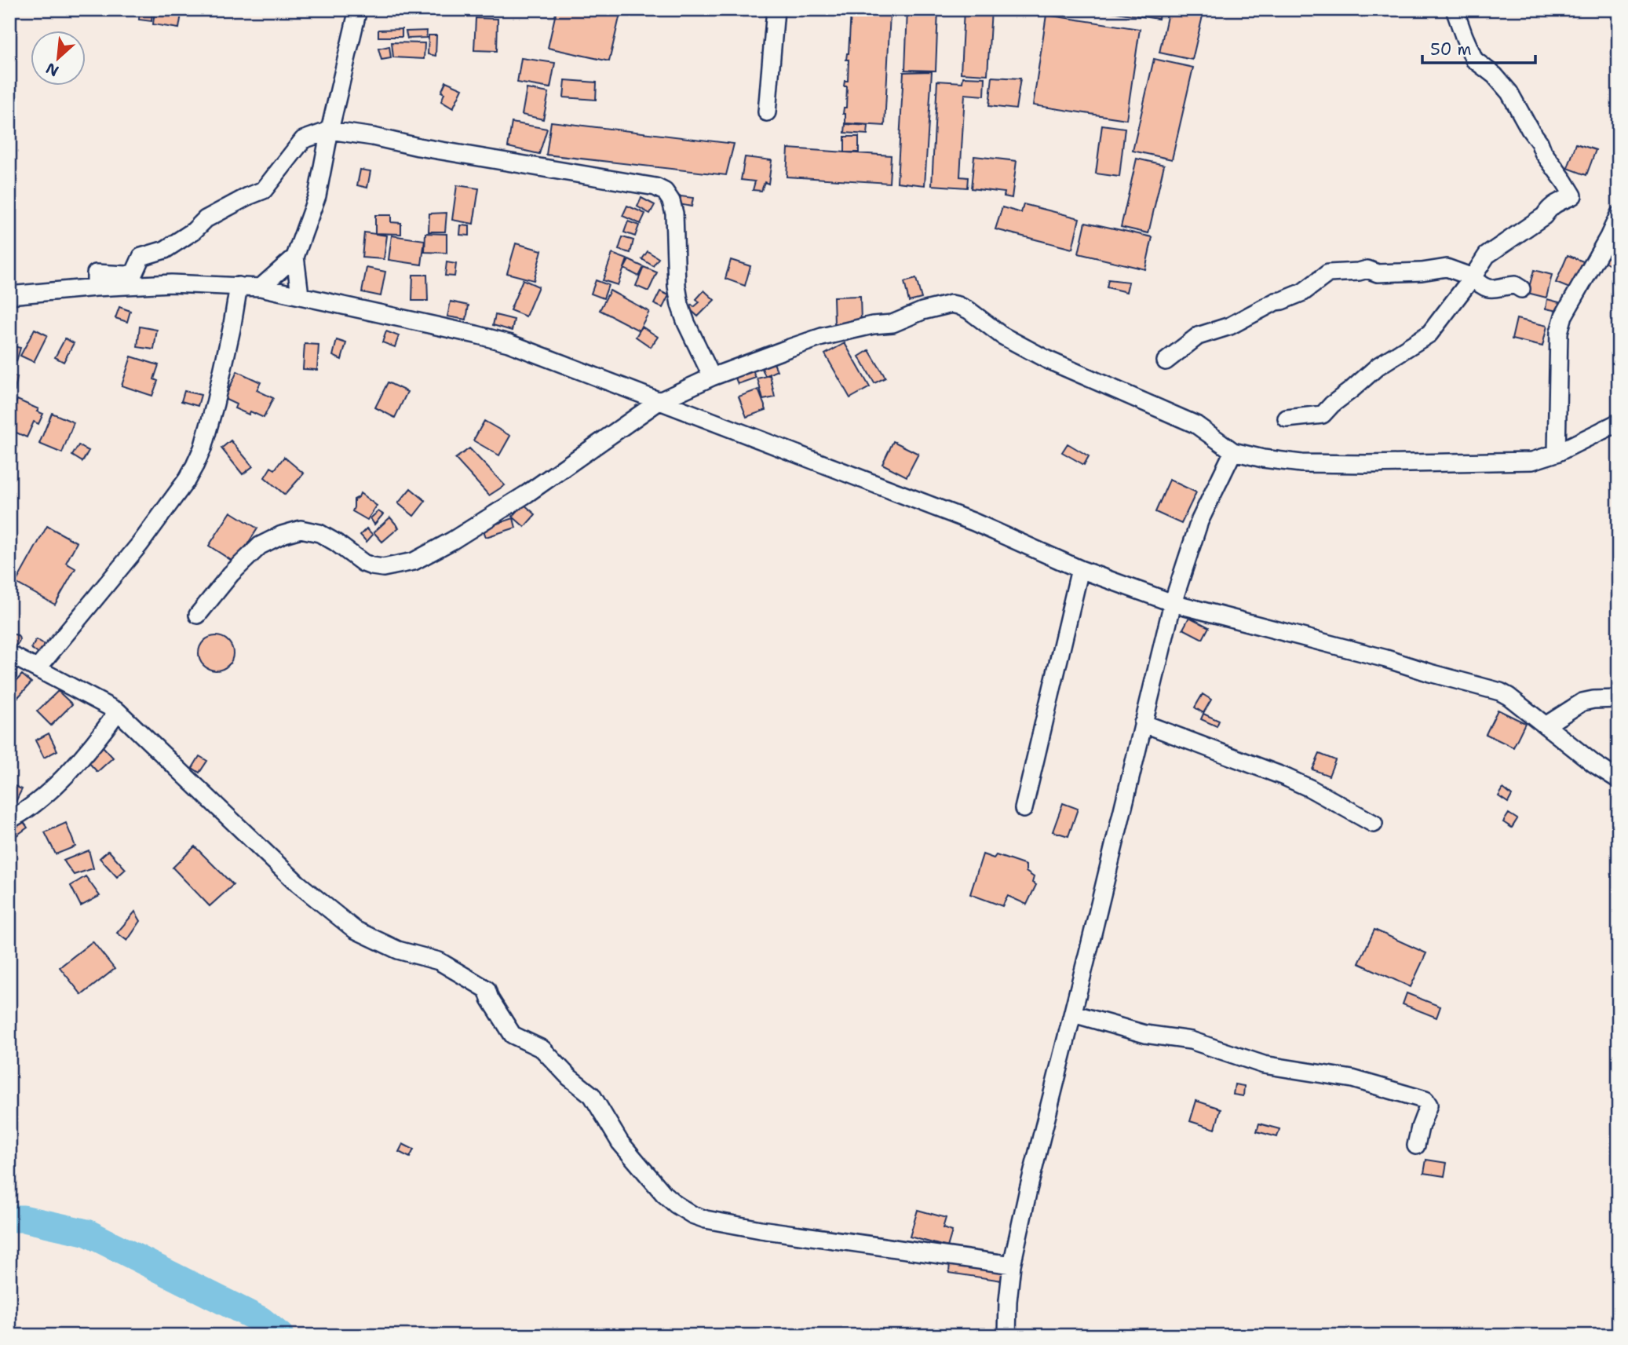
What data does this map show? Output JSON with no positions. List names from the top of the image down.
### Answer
{
  "scale_bar": "50 m",
  "north": "bottom left"
}
